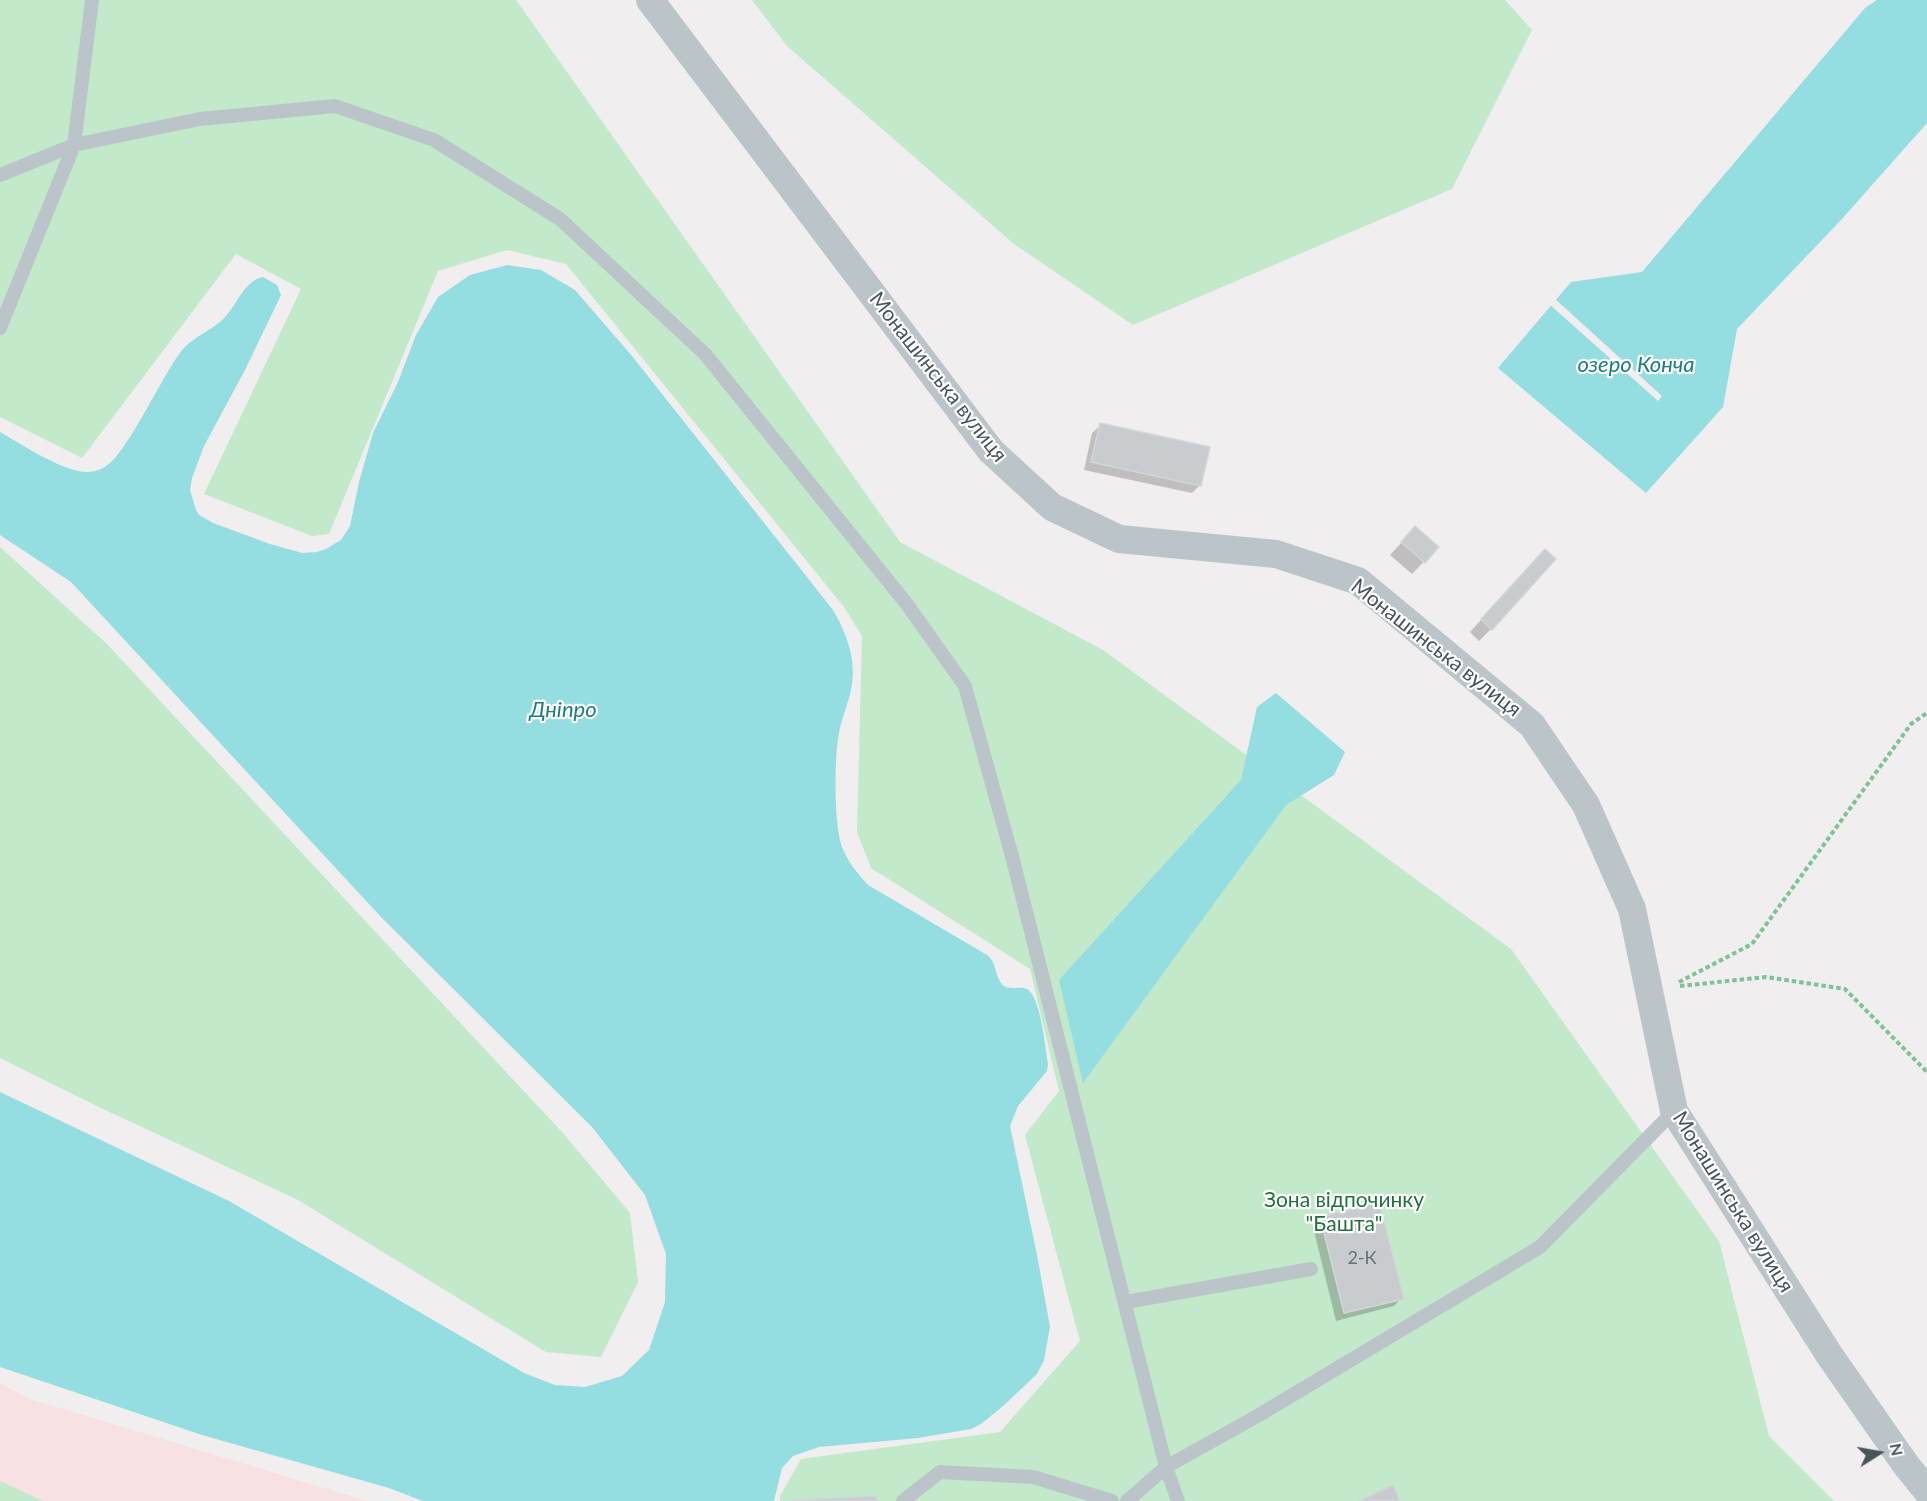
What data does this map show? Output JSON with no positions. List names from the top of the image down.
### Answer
{
  "streets": {
    "street": ["Монашинська вулиця"]
  },
  "water": ["озеро Конча", "Дніпро"],
  "parks": ["Зона відпочинку \"Башта\""],
  "house_numbers": ["2-К"],
  "north": "right"
}
